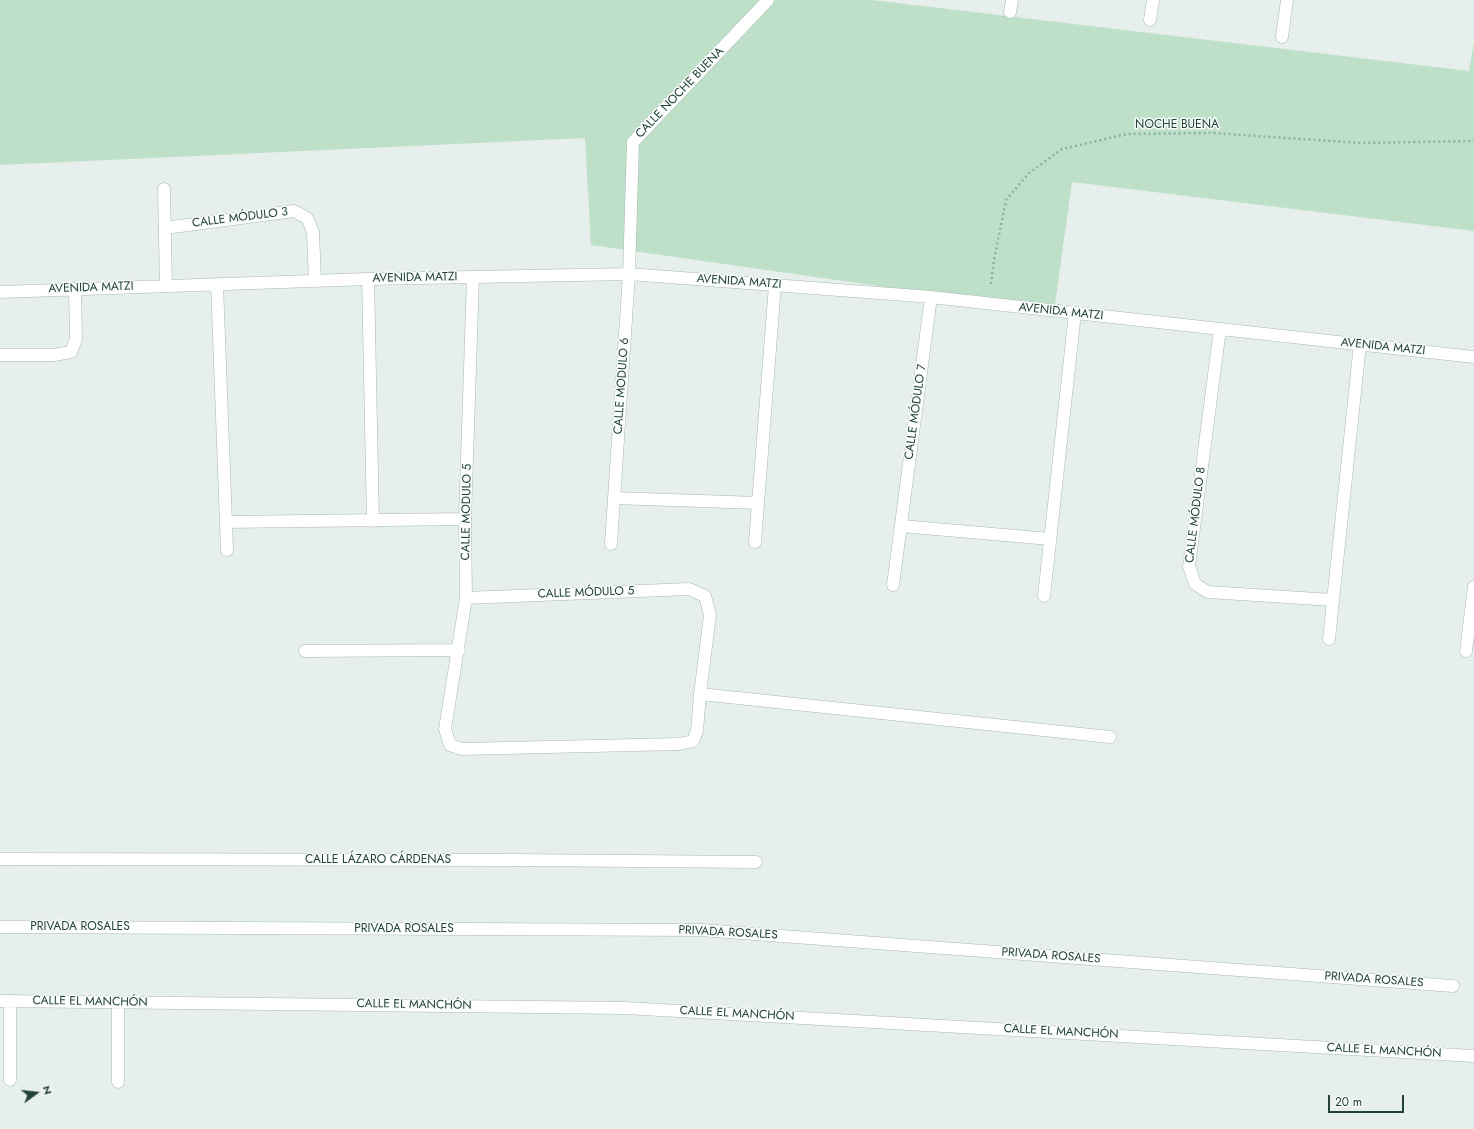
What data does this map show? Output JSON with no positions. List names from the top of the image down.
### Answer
{
  "streets": {
    "street": [
      "CALLE NOCHE BUENA",
      "CALLE MÓDULO 3",
      "AVENIDA MATZI",
      "CALLE MODULO 6",
      "CALLE MÓDULO 7",
      "CALLE MODULO 5",
      "CALLE MÓDULO 8",
      "CALLE MÓDULO 5",
      "CALLE LÁZARO CÁRDENAS",
      "PRIVADA ROSALES",
      "CALLE EL MANCHÓN"
    ],
    "path": ["NOCHE BUENA"]
  },
  "crossings": [
    ["CALLE NOCHE BUENA", "AVENIDA MATZI"],
    ["CALLE NOCHE BUENA", "CALLE MODULO 6"],
    ["NOCHE BUENA", "AVENIDA MATZI"],
    ["CALLE MÓDULO 3", "AVENIDA MATZI"],
    ["AVENIDA MATZI", "CALLE MODULO 6"],
    ["AVENIDA MATZI", "CALLE MÓDULO 7"],
    ["AVENIDA MATZI", "CALLE MODULO 5"],
    ["AVENIDA MATZI", "CALLE MÓDULO 8"],
    ["CALLE MODULO 5", "CALLE MÓDULO 5"]
  ],
  "scale_bar": "20 m",
  "north": "right"
}
